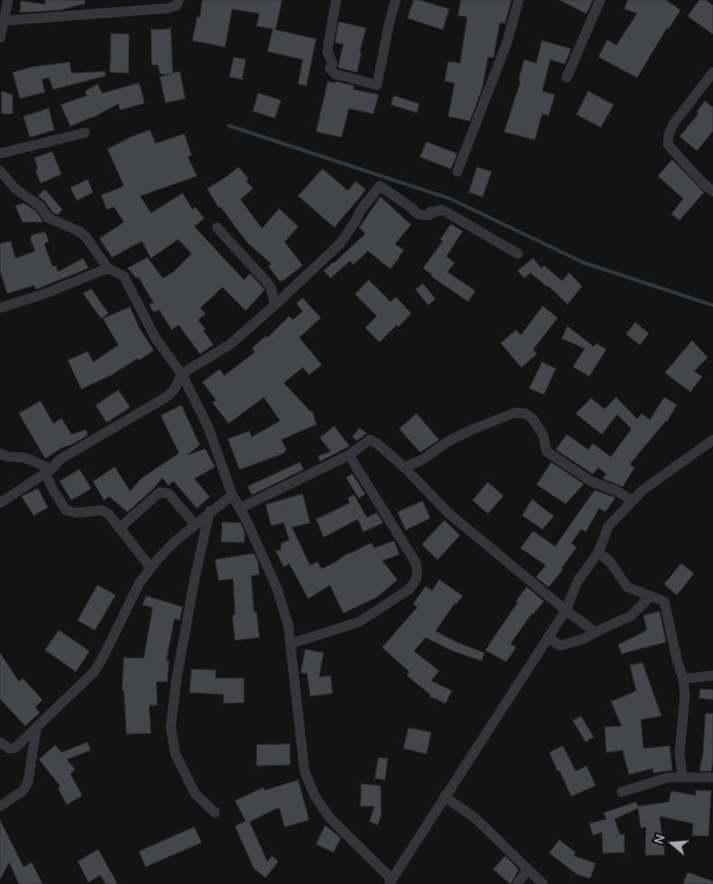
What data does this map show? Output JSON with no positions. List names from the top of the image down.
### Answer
{
  "north": "left"
}
